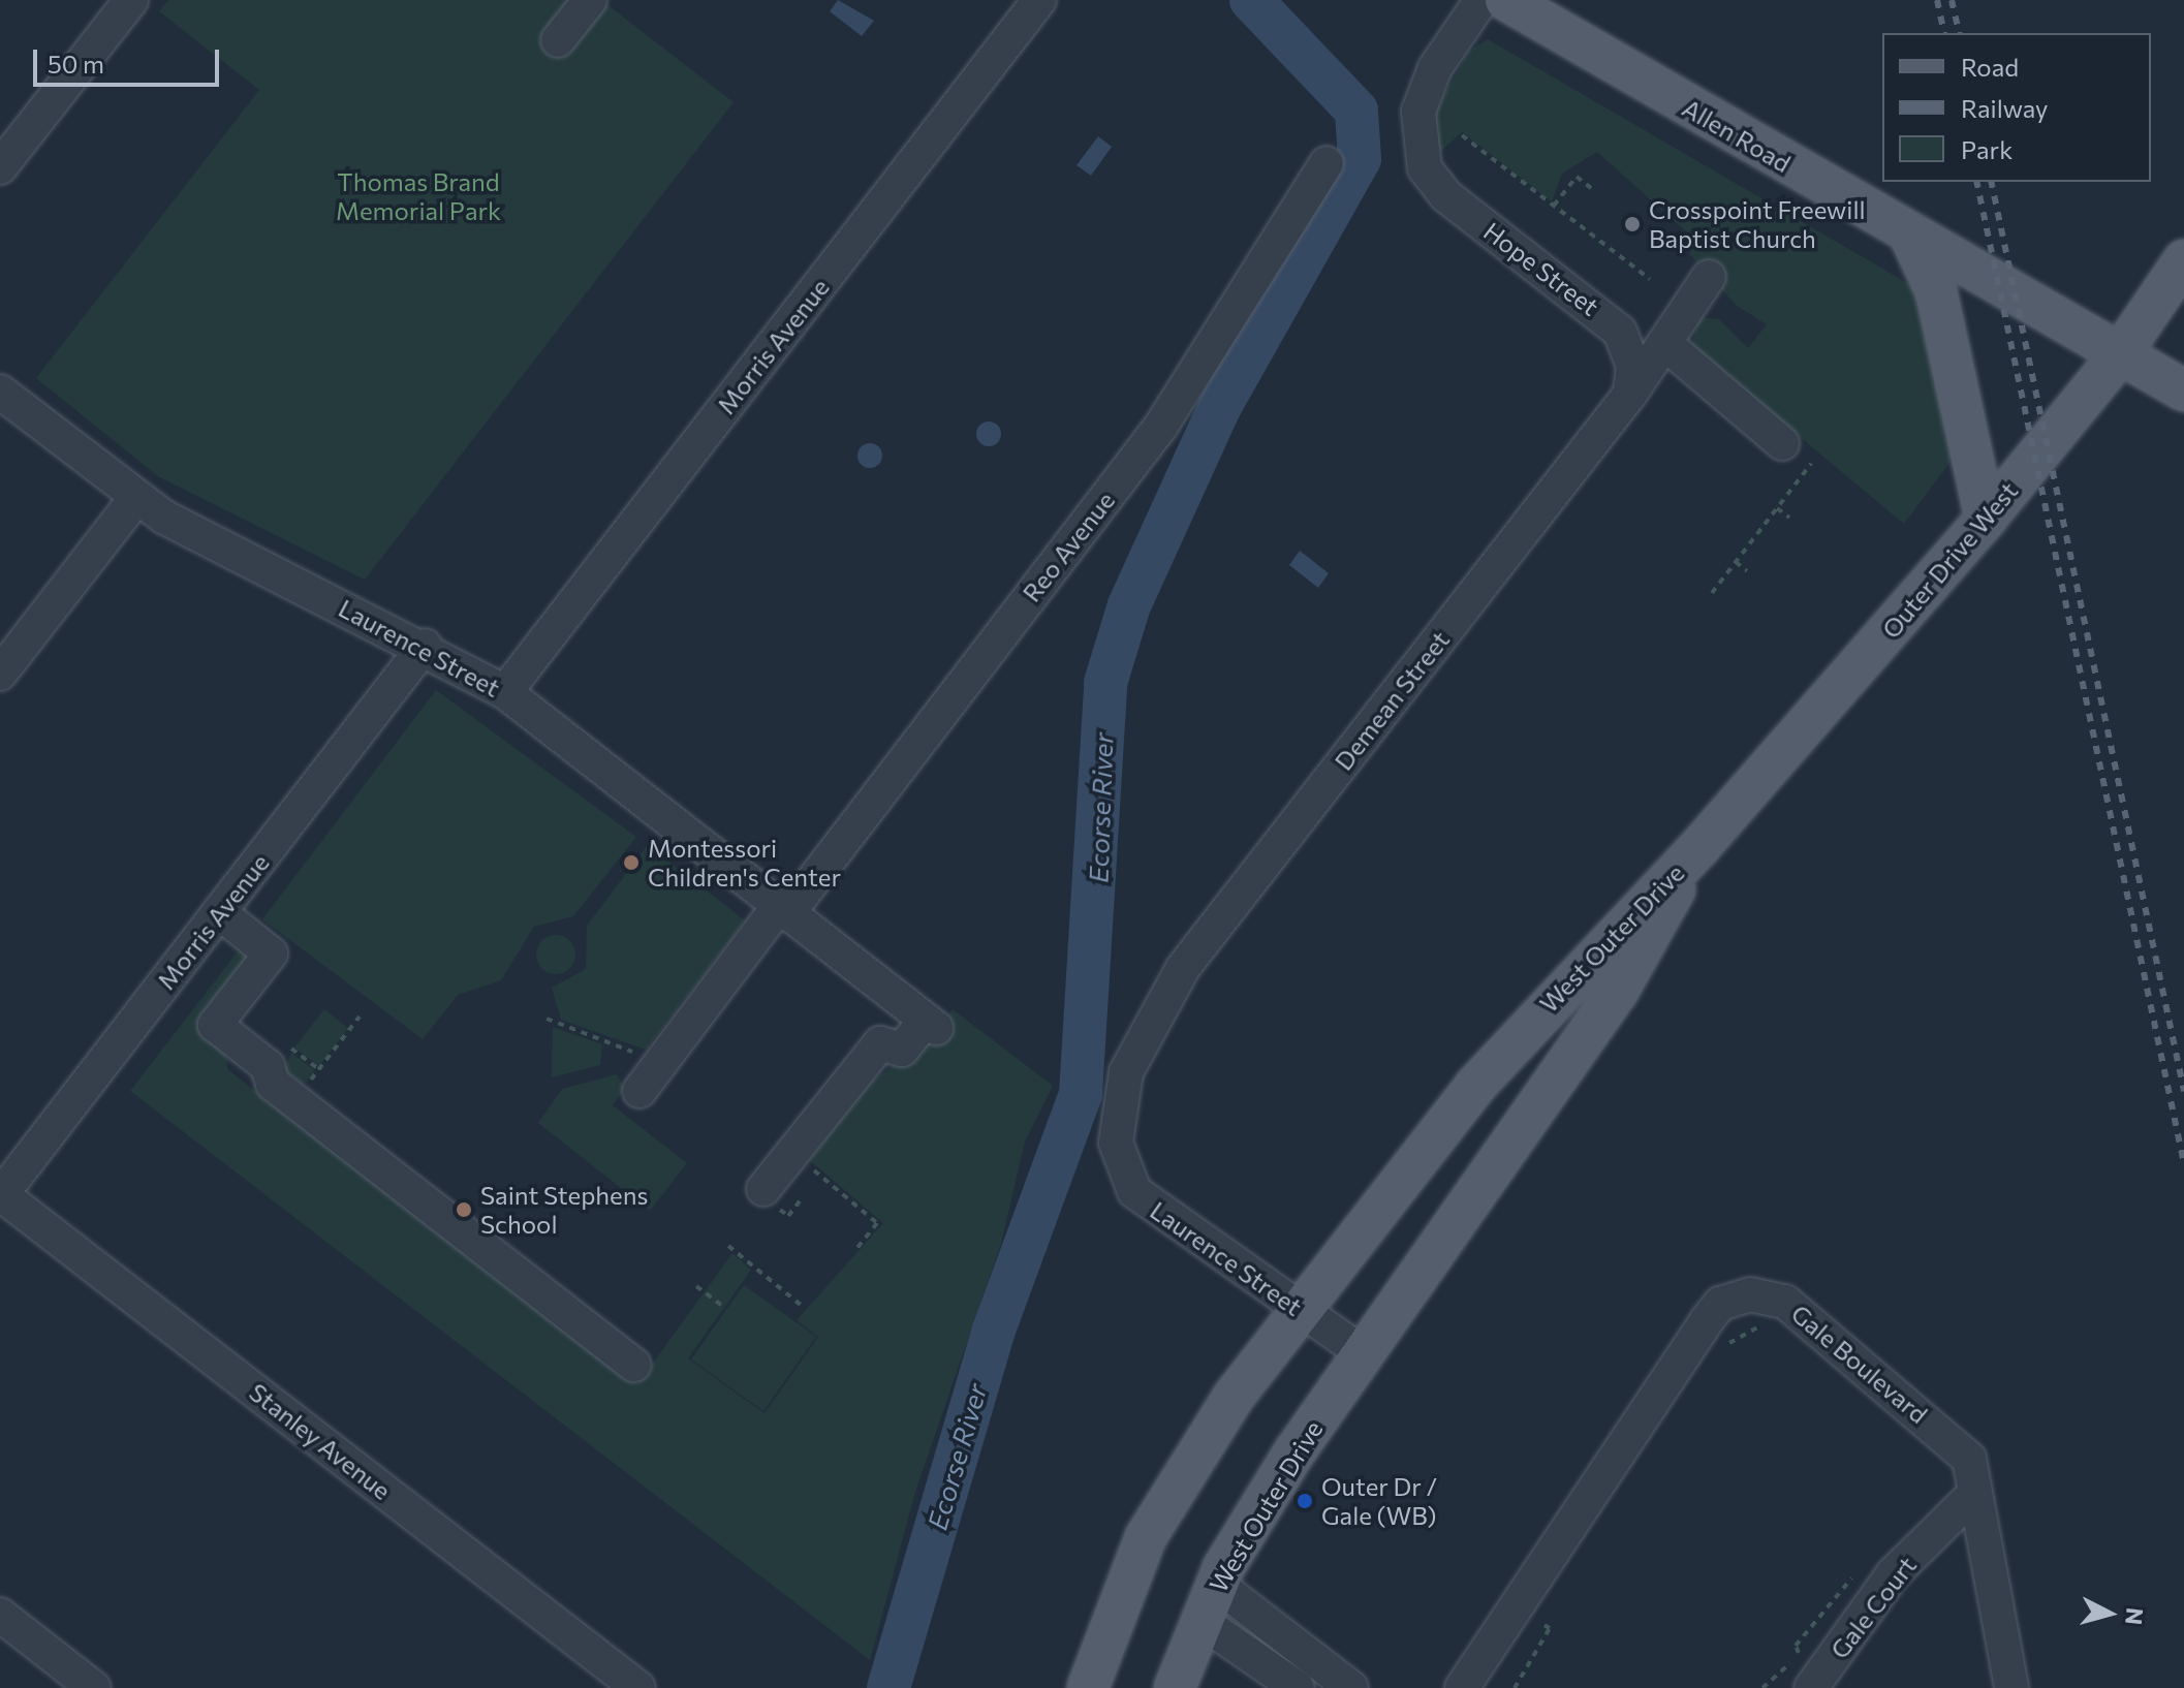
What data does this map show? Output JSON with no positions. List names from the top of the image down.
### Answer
{
  "streets": {
    "main road": ["Allen Road", "Outer Drive West", "West Outer Drive"],
    "street": [
      "Hope Street",
      "Morris Avenue",
      "Reo Avenue",
      "Laurence Street",
      "Demean Street",
      "Gale Boulevard",
      "Stanley Avenue",
      "Gale Court"
    ]
  },
  "crossings": [
    ["Allen Road", "Outer Drive West"],
    ["Hope Street", "Demean Street"],
    ["Morris Avenue", "Laurence Street"],
    ["Morris Avenue", "Stanley Avenue"],
    ["Reo Avenue", "Laurence Street"],
    ["Outer Drive West", "West Outer Drive"],
    ["Laurence Street", "Demean Street"],
    ["Laurence Street", "West Outer Drive"],
    ["Gale Boulevard", "Gale Court"]
  ],
  "water": ["Ecorse River"],
  "parks": ["Thomas Brand Memorial Park"],
  "places": [
    "Crosspoint Freewill Baptist Church",
    "Montessori Children's Center",
    "Saint Stephens School",
    "Outer Dr / Gale (WB)"
  ],
  "legend": ["Road", "Railway", "Park"],
  "scale_bar": "50 m",
  "north": "right"
}
